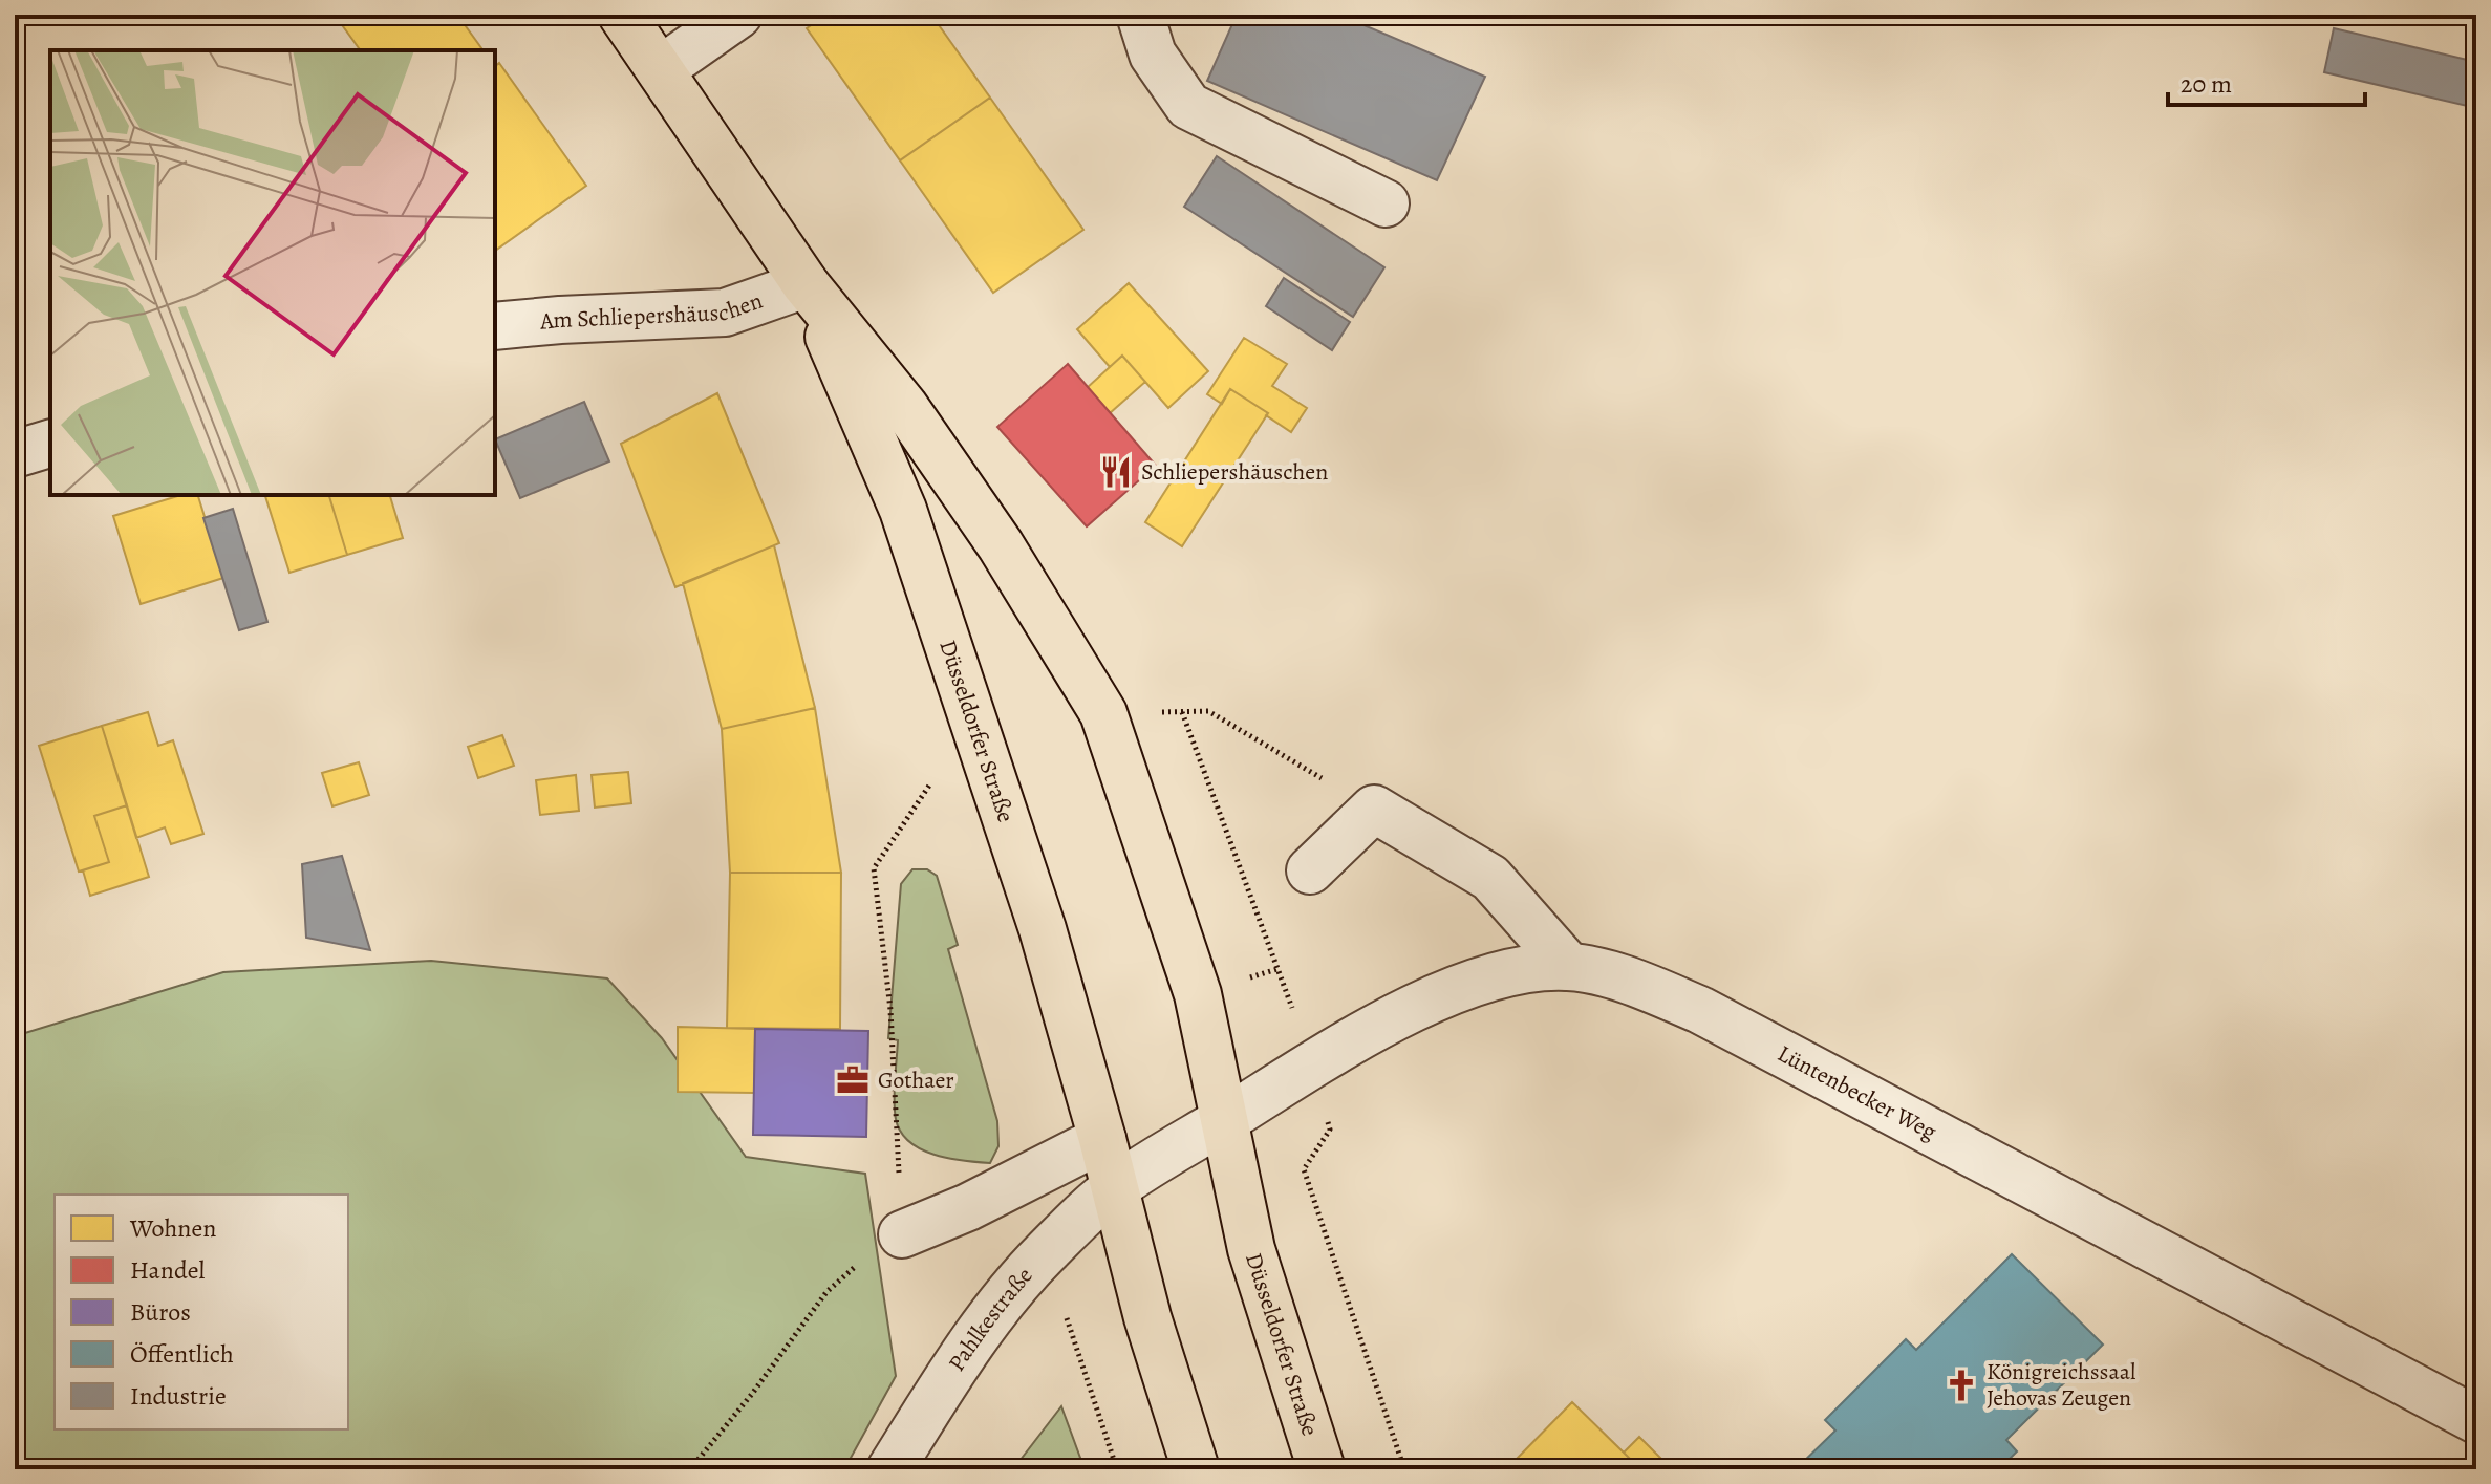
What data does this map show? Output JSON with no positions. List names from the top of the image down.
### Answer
{
  "streets": {
    "main road": ["Düsseldorfer Straße"],
    "street": ["Am Schliepershäuschen", "Lüntenbecker Weg", "Pahlkestraße"]
  },
  "crossings": [
    ["Am Schliepershäuschen", "Düsseldorfer Straße"],
    ["Düsseldorfer Straße", "Lüntenbecker Weg"],
    ["Düsseldorfer Straße", "Pahlkestraße"]
  ],
  "places": {
    "restaurant": ["Schliepershäuschen"],
    "office": ["Gothaer"],
    "church": ["Königreichssaal Jehovas Zeugen"]
  },
  "legend": [
    "Wohnen",
    "Handel",
    "Büros",
    "Öffentlich",
    "Industrie"
  ],
  "scale_bar": "20 m"
}
